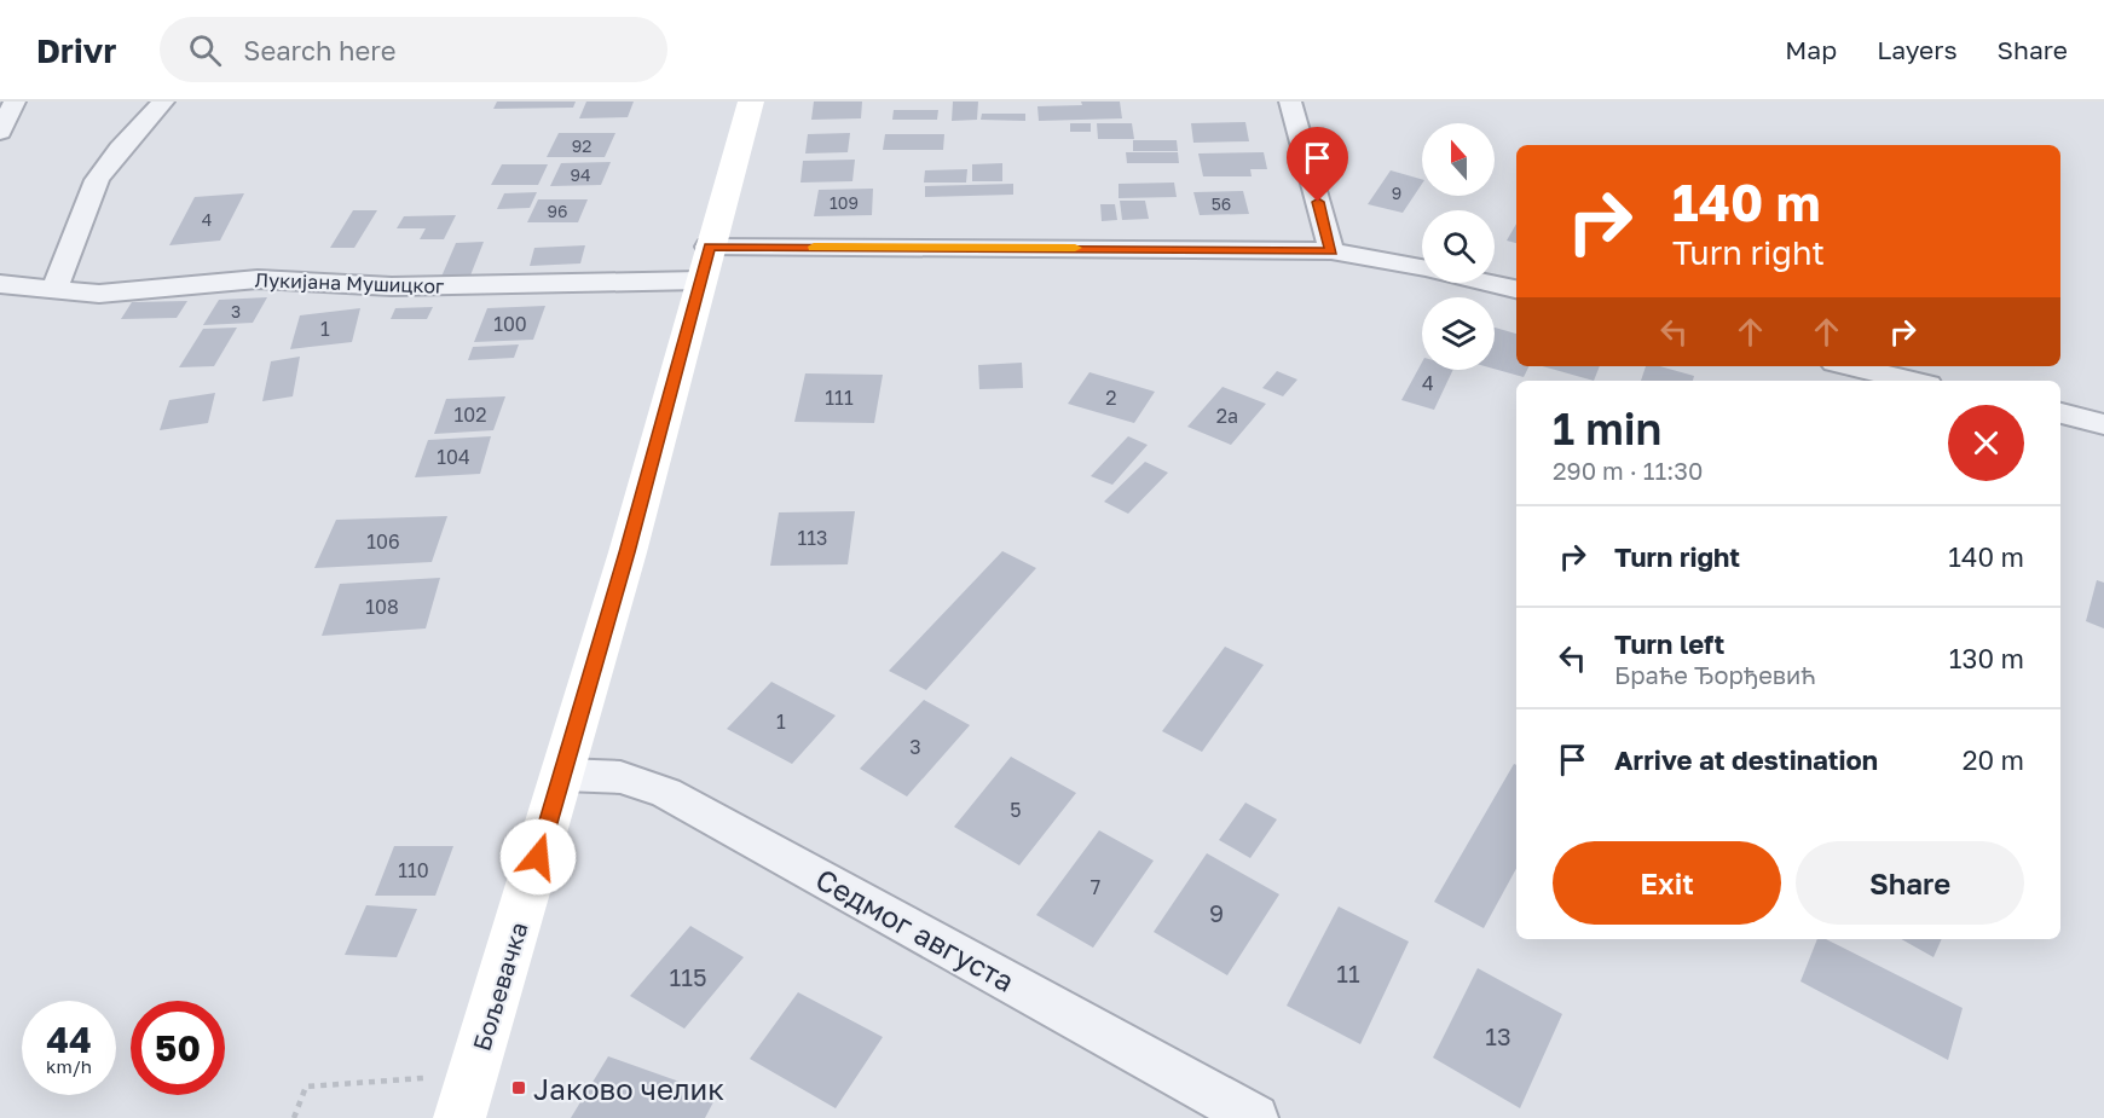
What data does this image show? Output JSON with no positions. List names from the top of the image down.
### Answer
{
  "streets": {
    "main road": ["Бољевачка"],
    "street": ["Лукијана Мушицког", "Седмог августа"]
  },
  "crossings": [
    ["Лукијана Мушицког", "Бољевачка"],
    ["Седмог августа", "Бољевачка"]
  ],
  "places": {
    "transit": ["Јаково челик"]
  },
  "house_numbers": [
    "92",
    "94",
    "9",
    "109",
    "56",
    "96",
    "4",
    "3",
    "100",
    "1",
    "4",
    "111",
    "2",
    "102",
    "2a",
    "104",
    "113",
    "106",
    "108",
    "1",
    "3",
    "5",
    "110",
    "7",
    "9",
    "11",
    "115",
    "13"
  ],
  "north": "top",
  "page": {
    "header": "Drivr",
    "search": "Search here",
    "nav": ["Map", "Layers", "Share"],
    "turn": ["140 m", "Turn right"],
    "heading": ["1 min", "290 m · 11:30"],
    "list": [
      {
        "name": "Turn right",
        "value": "140 m"
      },
      {
        "name": "Turn left",
        "note": "Браће Ђорђевић",
        "value": "130 m"
      },
      {
        "name": "Arrive at destination",
        "value": "20 m"
      }
    ],
    "buttons": ["Exit", "Share"],
    "speed": "44 km/h",
    "limit": "50"
  }
}
